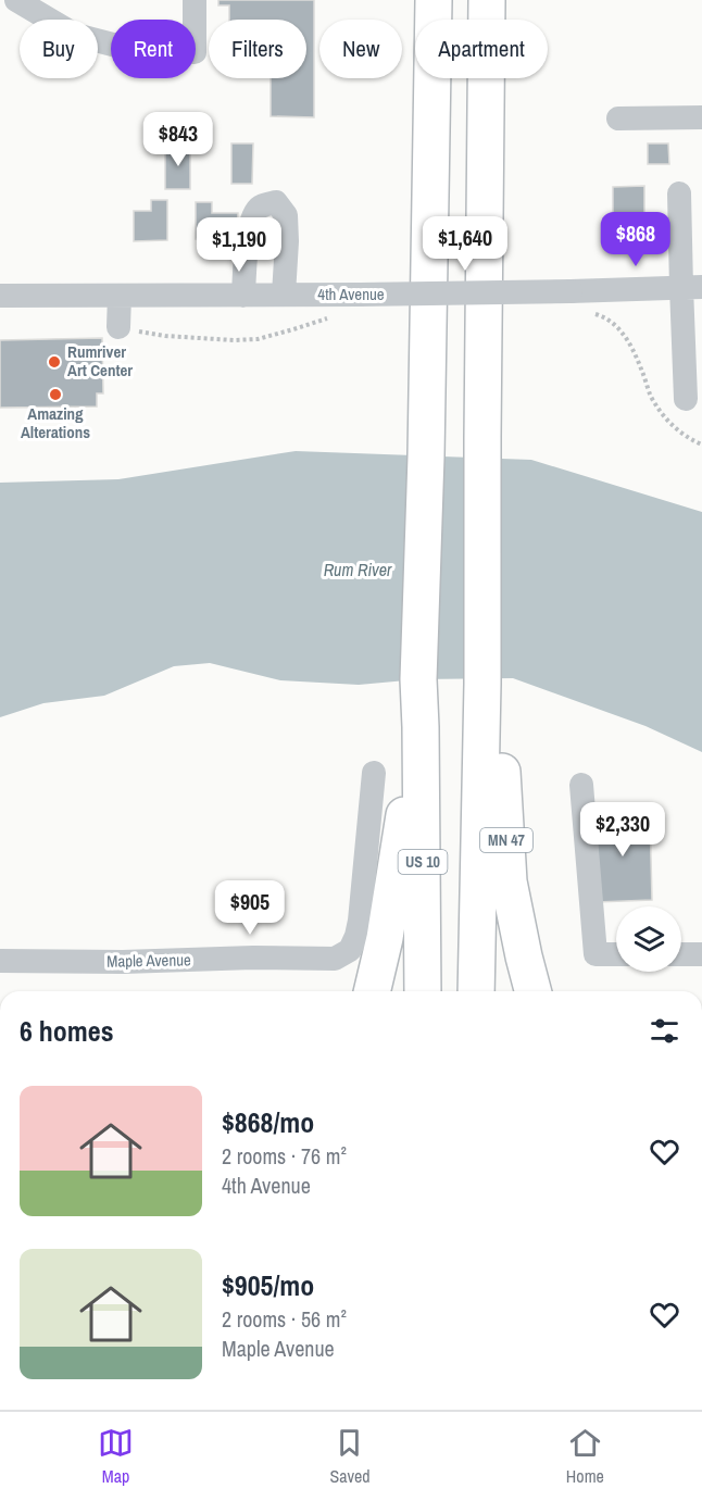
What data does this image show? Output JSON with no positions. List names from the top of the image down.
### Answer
{
  "streets": {
    "highway": ["MN 47", "US 10"],
    "street": ["4th Avenue", "Maple Avenue"]
  },
  "water": ["Rum River"],
  "places": ["Rumriver Art Center", "Amazing Alterations"],
  "page": {
    "chip": [
      "Buy",
      "Rent",
      "Filters",
      "New",
      "Apartment"
    ],
    "price": [
      "$843",
      "$868",
      "$1,640",
      "$1,190",
      "$2,330",
      "$905"
    ],
    "heading": "6 homes",
    "list": [
      {
        "name": "$868/mo",
        "note": "2 rooms · 76 m² · 4th Avenue"
      },
      {
        "name": "$905/mo",
        "note": "2 rooms · 56 m² · Maple Avenue"
      }
    ],
    "tabs": ["Map", "Saved", "Home"]
  }
}
